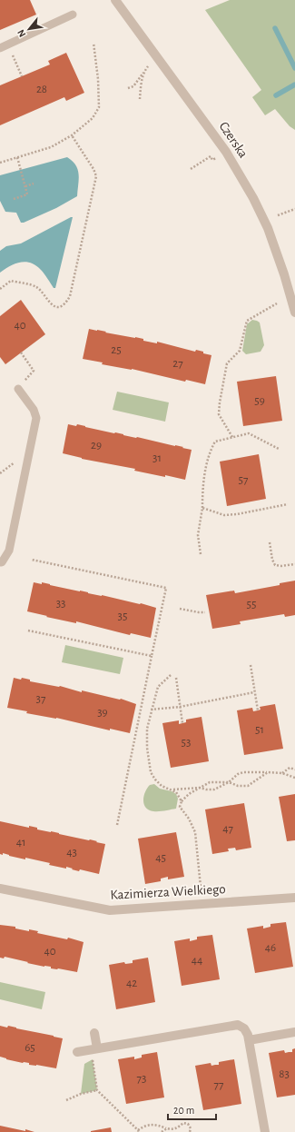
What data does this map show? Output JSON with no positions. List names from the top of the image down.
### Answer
{
  "streets": {
    "street": ["Czerska", "Kazimierza Wielkiego"]
  },
  "house_numbers": [
    "28",
    "40",
    "25",
    "27",
    "59",
    "29",
    "31",
    "57",
    "33",
    "55",
    "35",
    "37",
    "39",
    "51",
    "53",
    "47",
    "41",
    "43",
    "45",
    "46",
    "40",
    "44",
    "42",
    "65",
    "83",
    "73",
    "77"
  ],
  "scale_bar": "20 m",
  "north": "bottom left"
}
